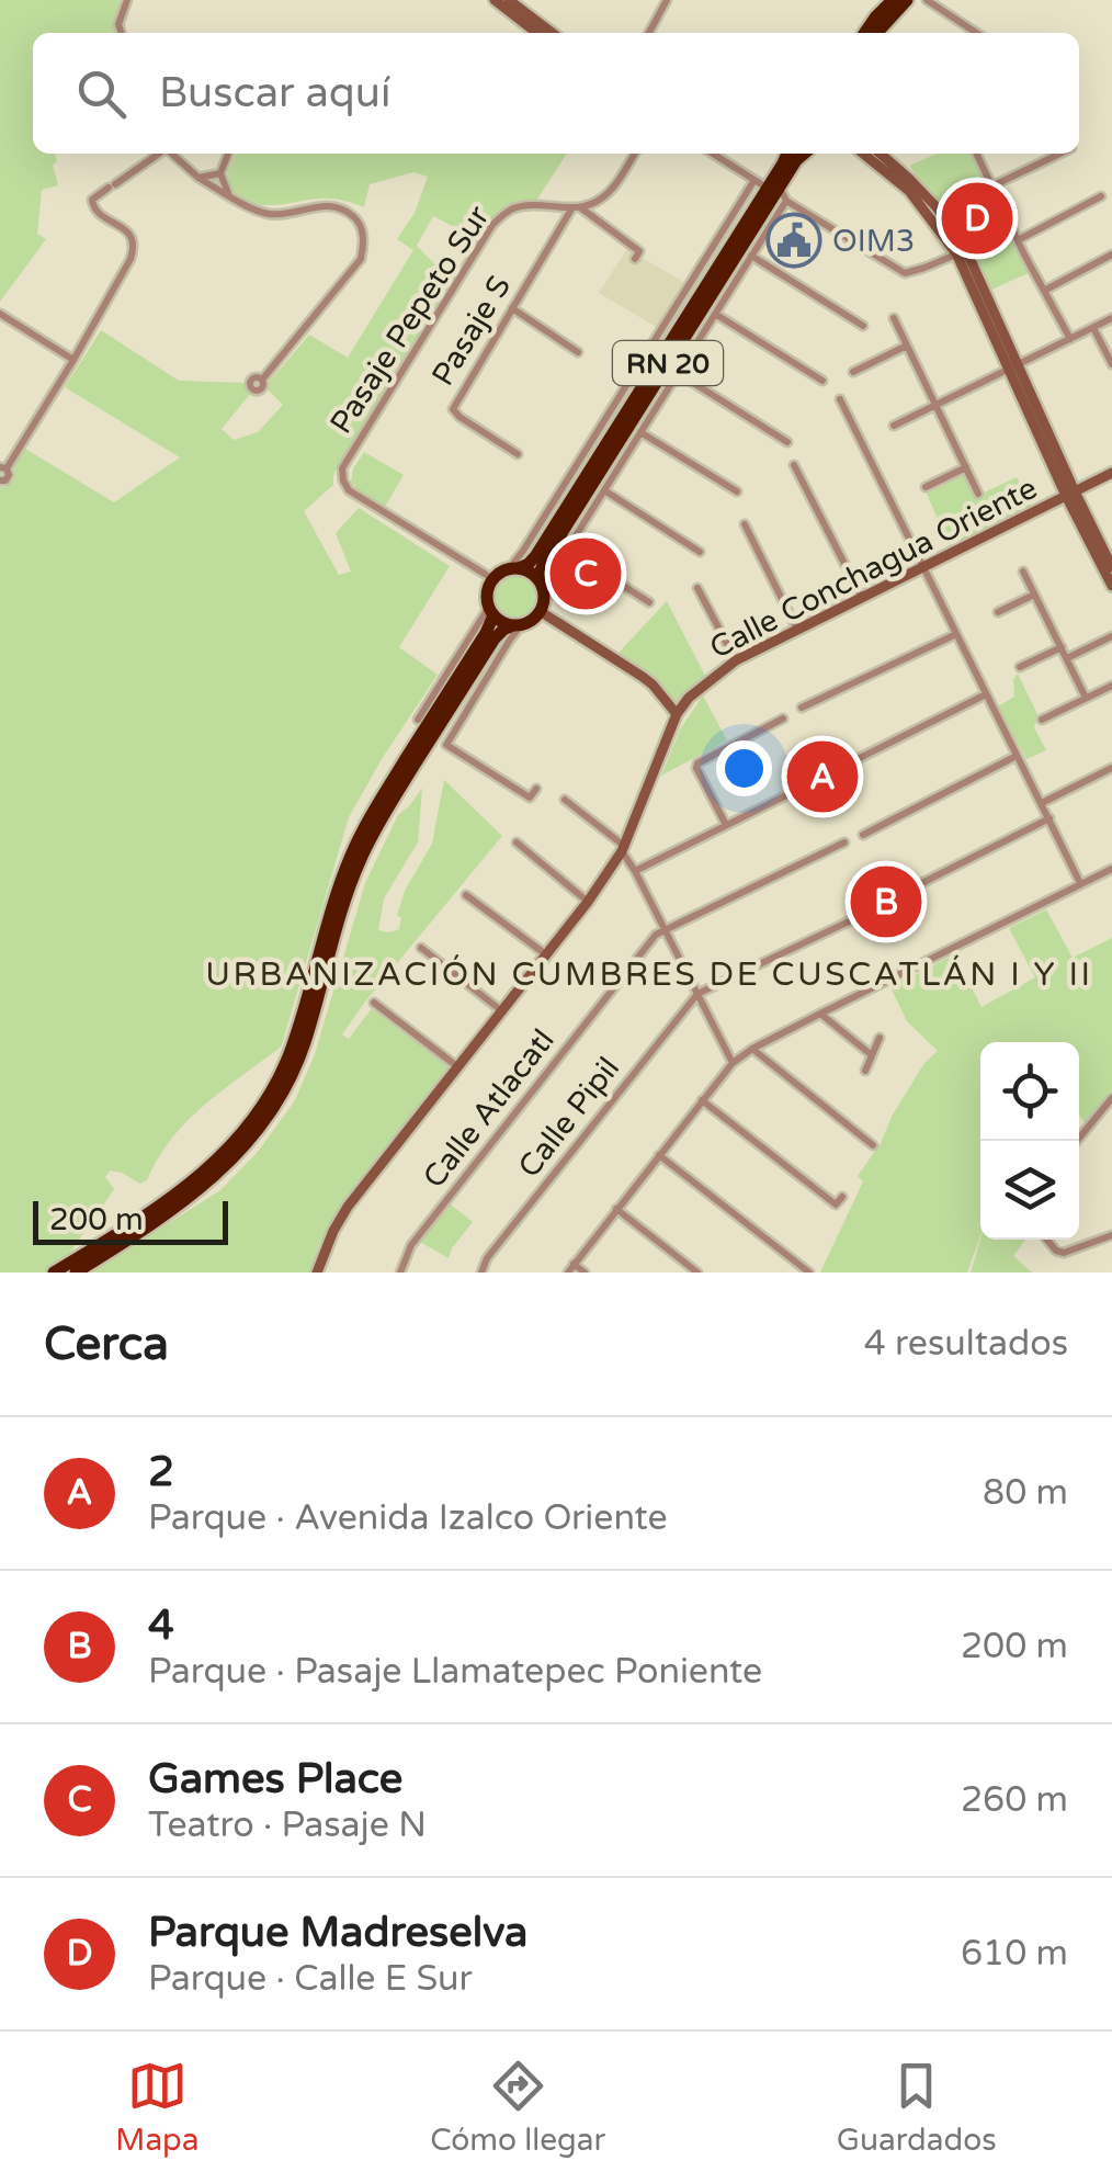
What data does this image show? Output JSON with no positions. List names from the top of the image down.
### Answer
{
  "streets": {
    "highway": ["RN 20"],
    "main road": ["Calle Conchagua Oriente"],
    "street": [
      "Pasaje Pepeto Sur",
      "Pasaje S",
      "Calle Atlacatl",
      "Calle Pipil"
    ]
  },
  "crossings": [
    ["Pasaje Pepeto Sur", "Pasaje S"],
    ["Pasaje Pepeto Sur", "RN 20"]
  ],
  "districts": ["URBANIZACIÓN CUMBRES DE CUSCATLÁN I Y II"],
  "places": {
    "public building": ["OIM3"]
  },
  "scale_bar": "200 m",
  "page": {
    "search": "Buscar aquí",
    "pins": [
      "D",
      "C",
      "A",
      "B"
    ],
    "scale": "200 m",
    "heading": ["Cerca", "4 resultados"],
    "list": [
      {
        "mark": "A",
        "name": "2",
        "note": "Parque · Avenida Izalco Oriente",
        "value": "80 m"
      },
      {
        "mark": "B",
        "name": "4",
        "note": "Parque · Pasaje Llamatepec Poniente",
        "value": "200 m"
      },
      {
        "mark": "C",
        "name": "Games Place",
        "note": "Teatro · Pasaje N",
        "value": "260 m"
      },
      {
        "mark": "D",
        "name": "Parque Madreselva",
        "note": "Parque · Calle E Sur",
        "value": "610 m"
      }
    ],
    "nav": ["Mapa", "Cómo llegar", "Guardados"]
  }
}
